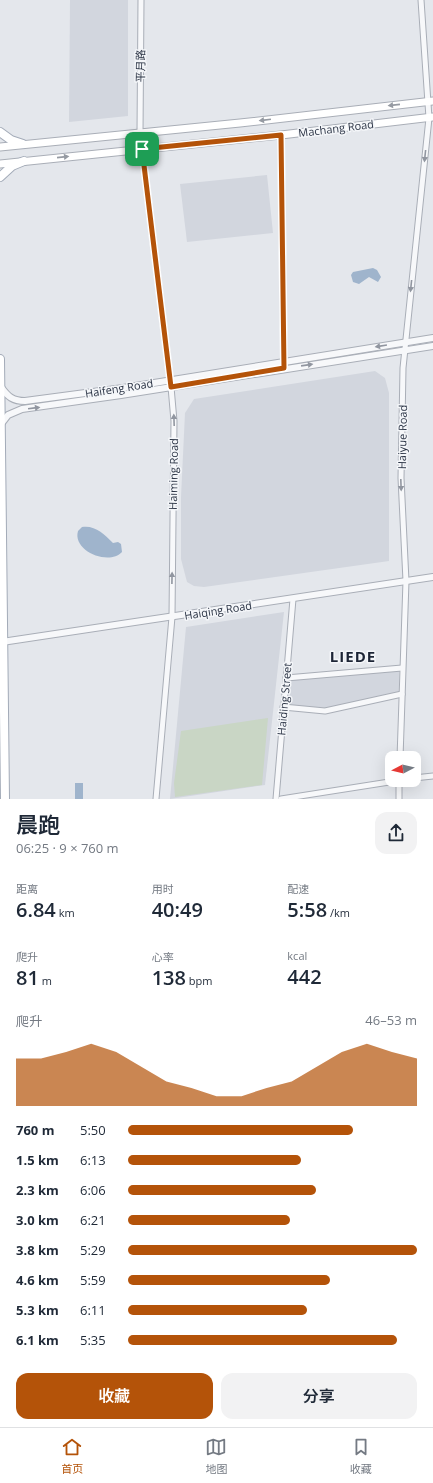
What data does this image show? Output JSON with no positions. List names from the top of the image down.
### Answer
{
  "streets": {
    "main road": ["Machang Road"],
    "street": [
      "平月路",
      "Haifeng Road",
      "Haiyue Road",
      "Haiming Road",
      "Haiqing Road",
      "Haiding Street"
    ]
  },
  "crossings": [
    ["平月路", "Machang Road"],
    ["平月路", "Haiming Road"],
    ["Machang Road", "Haiyue Road"],
    ["Machang Road", "Haiming Road"],
    ["Haifeng Road", "Haiyue Road"],
    ["Haifeng Road", "Haiming Road"],
    ["Haiyue Road", "Haiqing Road"],
    ["Haiming Road", "Haiqing Road"],
    ["Haiqing Road", "Haiding Street"]
  ],
  "one_way": ["Haiyue Road", "Haiming Road"],
  "districts": ["LIEDE"],
  "north": "left",
  "page": {
    "heading": ["晨跑", "06:25 · 9 × 760 m"],
    "stats": [
      ["距离", "6.84 km"],
      ["用时", "40:49"],
      ["配速", "5:58 /km"],
      ["爬升", "81 m"],
      ["心率", "138 bpm"],
      ["kcal", "442"]
    ],
    "chart": ["爬升", "46–53 m"],
    "list": [
      {
        "name": "760 m",
        "note": "5:50"
      },
      {
        "name": "1.5 km",
        "note": "6:13"
      },
      {
        "name": "2.3 km",
        "note": "6:06"
      },
      {
        "name": "3.0 km",
        "note": "6:21"
      },
      {
        "name": "3.8 km",
        "note": "5:29"
      },
      {
        "name": "4.6 km",
        "note": "5:59"
      },
      {
        "name": "5.3 km",
        "note": "6:11"
      },
      {
        "name": "6.1 km",
        "note": "5:35"
      }
    ],
    "buttons": ["收藏", "分享"],
    "tabs": ["首页", "地图", "收藏"]
  }
}
